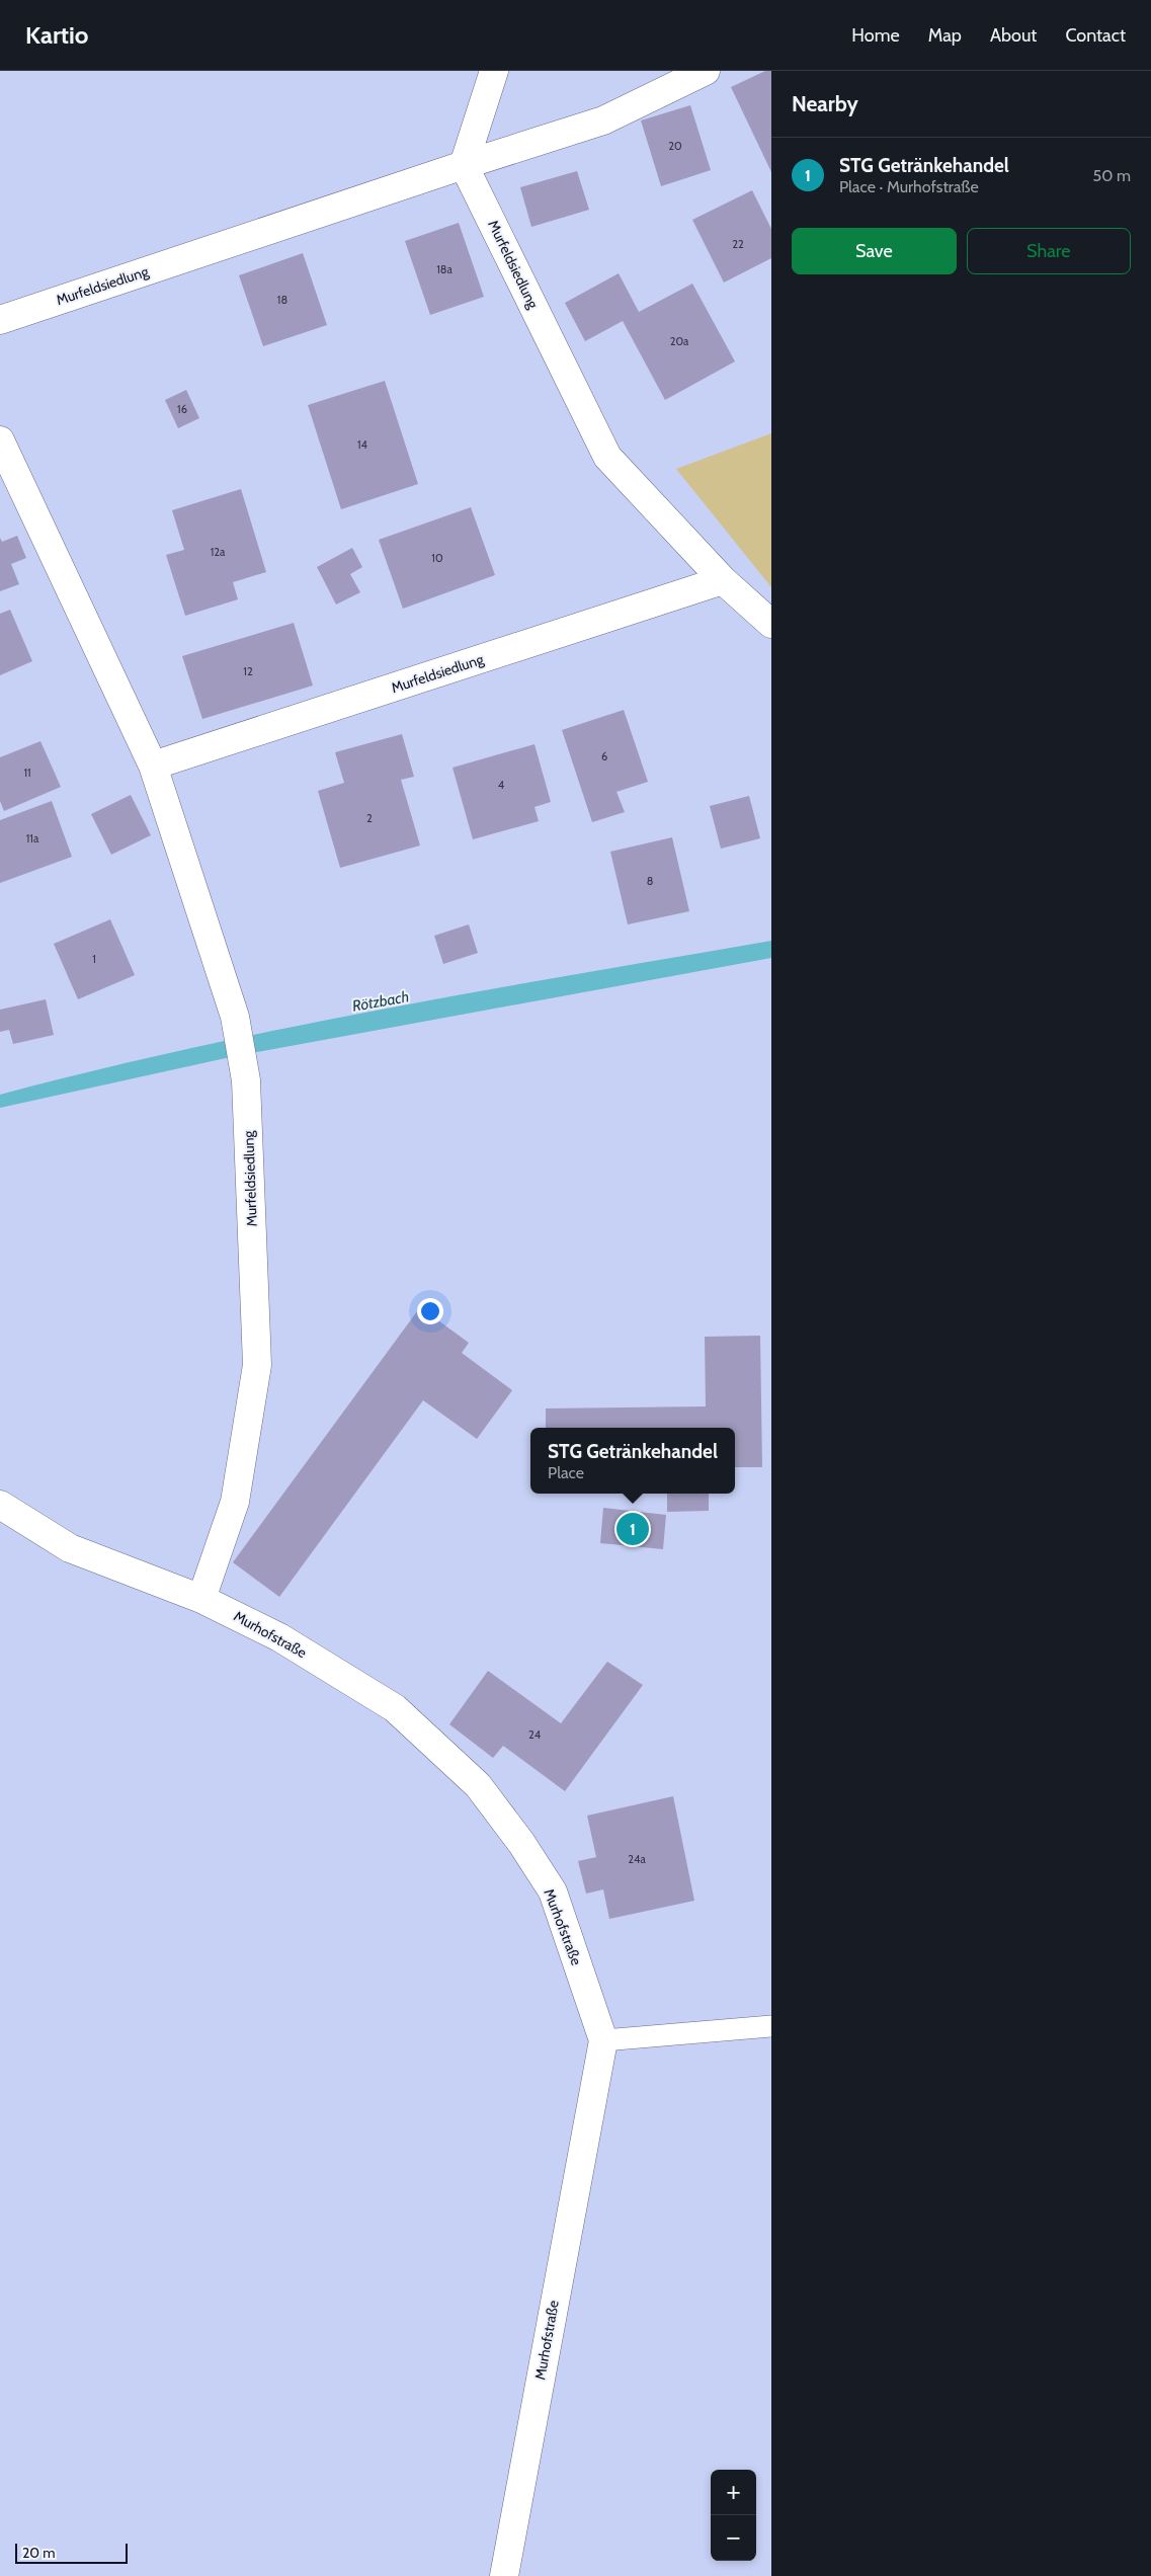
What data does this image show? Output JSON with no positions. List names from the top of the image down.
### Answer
{
  "streets": {
    "street": ["Murfeldsiedlung", "Murhofstraße"]
  },
  "crossings": [
    ["Murfeldsiedlung", "Murhofstraße"]
  ],
  "water": ["Rötzbach"],
  "house_numbers": [
    "20",
    "22",
    "18a",
    "18",
    "20a",
    "16",
    "14",
    "12a",
    "10",
    "12",
    "6",
    "11",
    "4",
    "2",
    "11a",
    "8",
    "1",
    "24",
    "24a"
  ],
  "scale_bar": "20 m",
  "page": {
    "header": "Kartio",
    "nav": [
      "Home",
      "Map",
      "About",
      "Contact"
    ],
    "heading": "Nearby",
    "list": [
      {
        "mark": "1",
        "name": "STG Getränkehandel",
        "note": "Place · Murhofstraße",
        "value": "50 m"
      }
    ],
    "buttons": ["Save", "Share"],
    "popup": ["STG Getränkehandel", "Place"],
    "pins": "1",
    "map_buttons": ["+", "−"],
    "scale": "20 m"
  }
}
